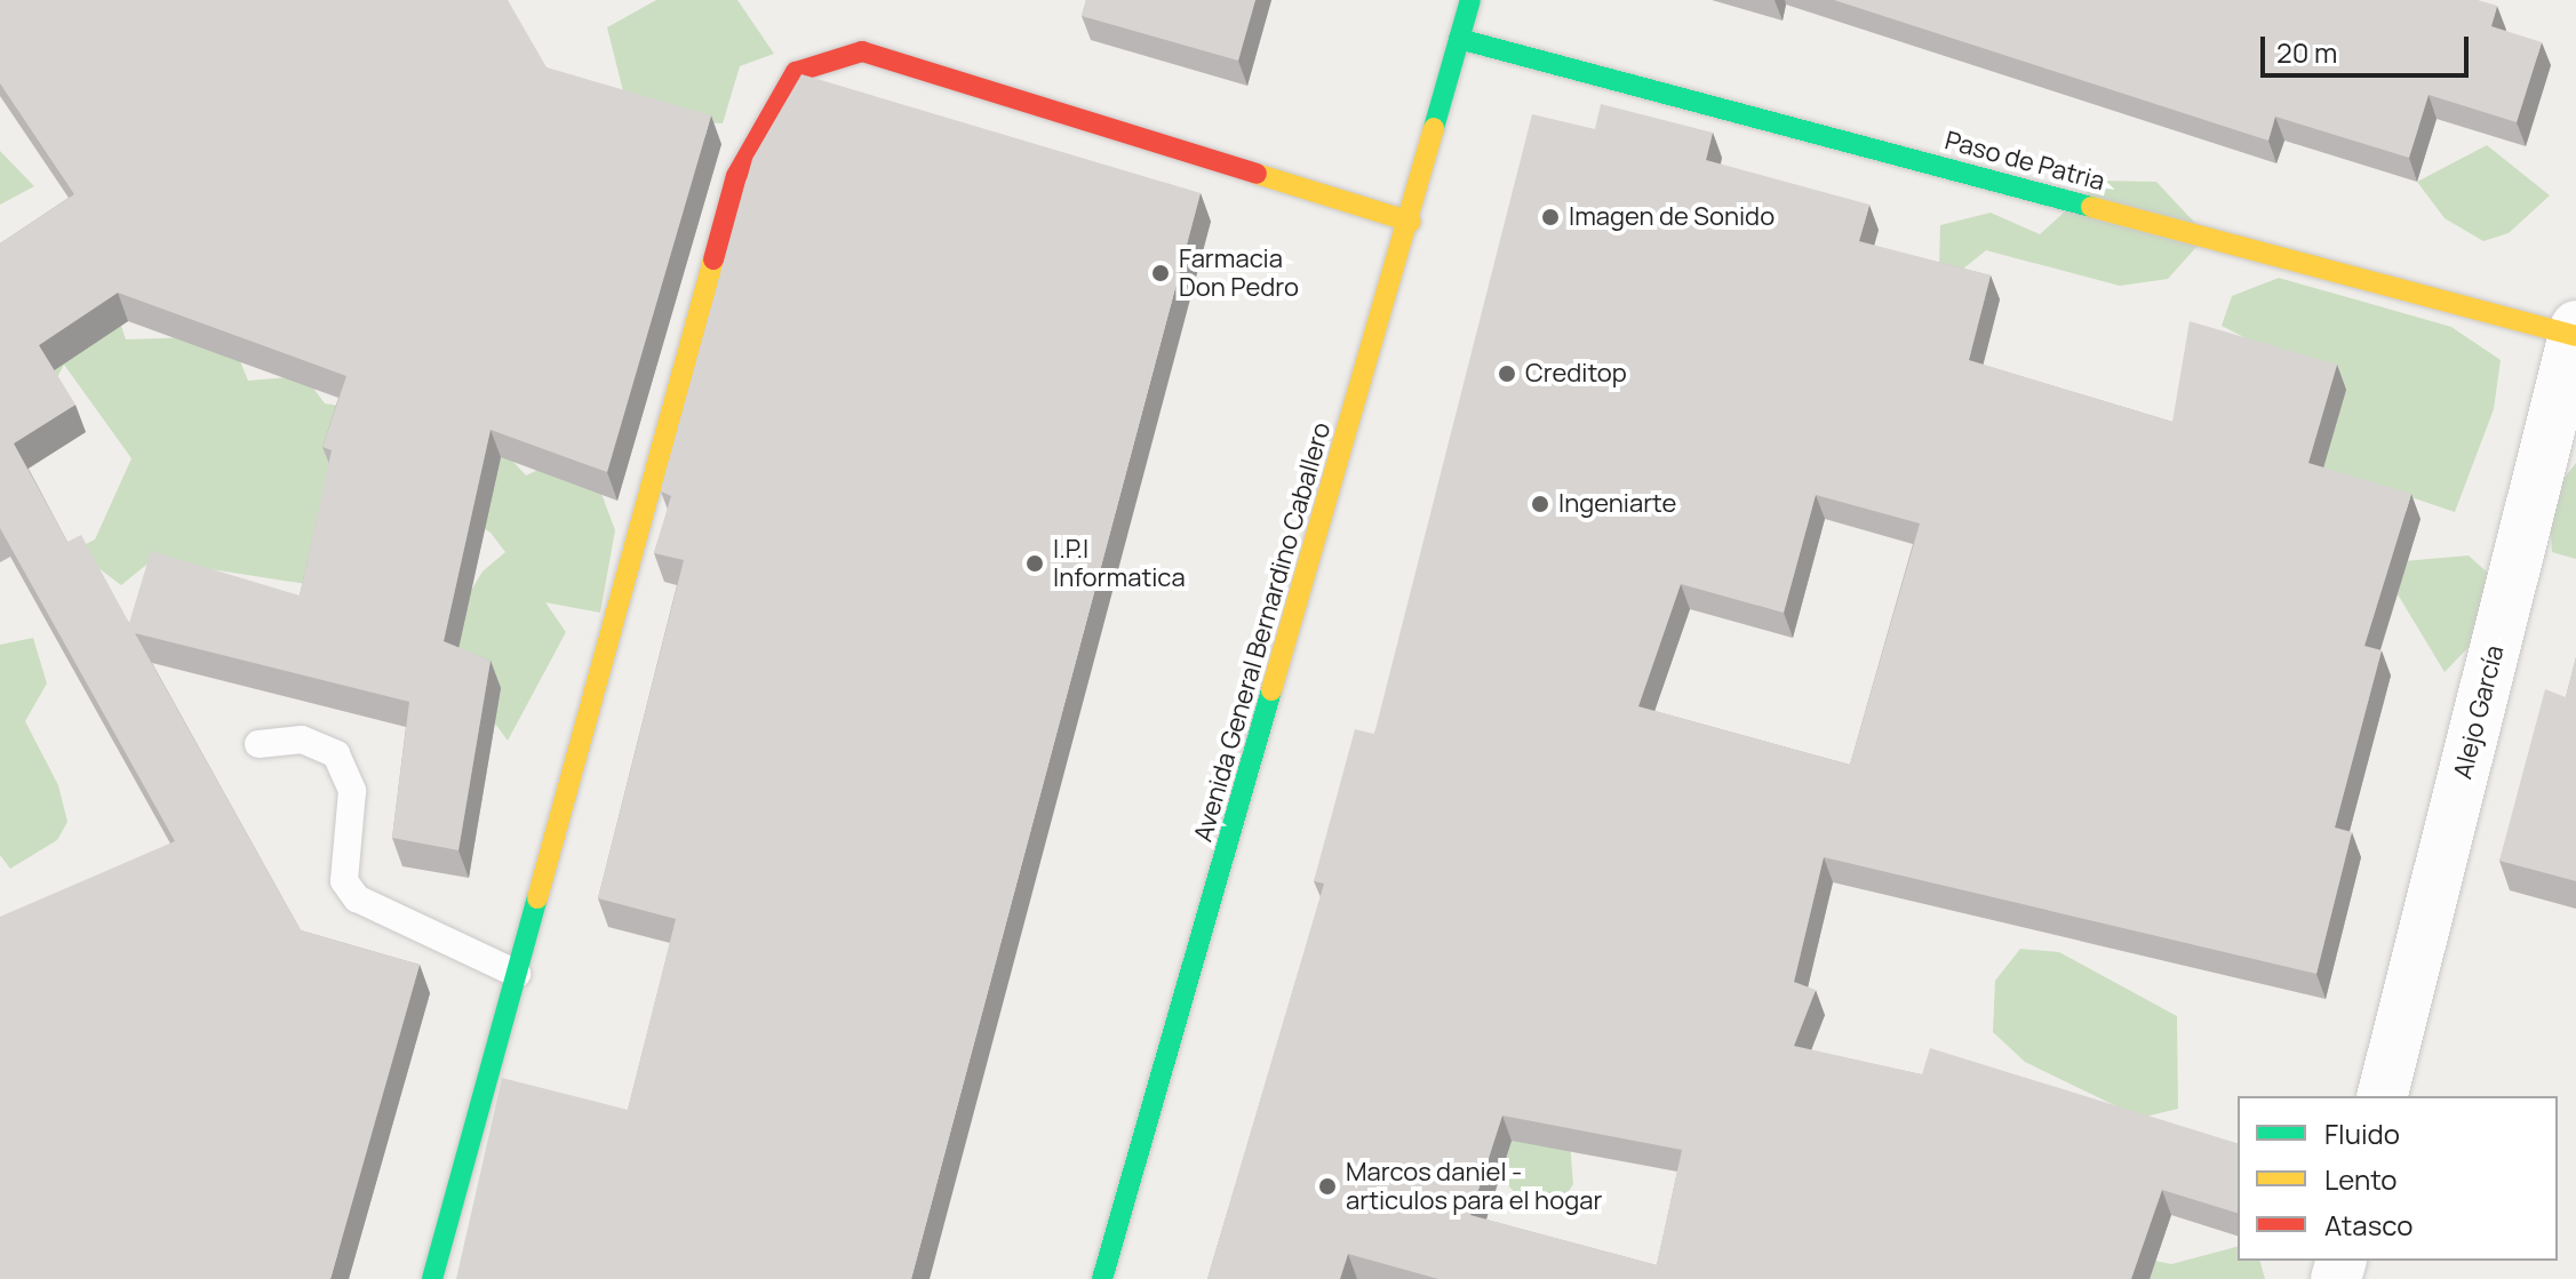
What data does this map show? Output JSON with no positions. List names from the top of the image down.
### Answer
{
  "streets": {
    "street": ["Paso de Patria", "Avenida General Bernardino Caballero", "Alejo García"]
  },
  "crossings": [
    ["Paso de Patria", "Avenida General Bernardino Caballero"],
    ["Paso de Patria", "Alejo García"]
  ],
  "places": [
    "Imagen de Sonido",
    "Farmacia Don Pedro",
    "Creditop",
    "Ingeniarte",
    "I.P.I Informatica",
    "Marcos daniel - articulos para el hogar"
  ],
  "legend": ["Fluido", "Lento", "Atasco"],
  "scale_bar": "20 m"
}
